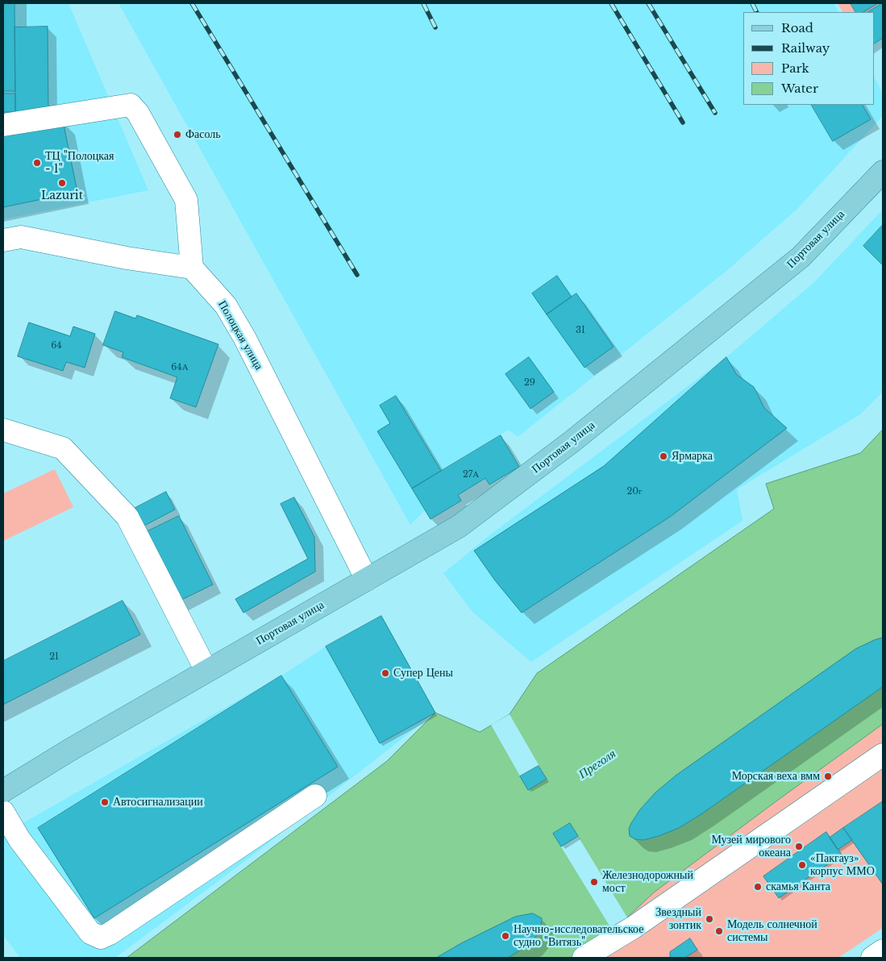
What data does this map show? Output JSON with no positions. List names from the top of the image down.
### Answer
{
  "streets": {
    "main road": ["Портовая улица"],
    "street": ["Полоцкая улица"]
  },
  "crossings": [
    ["Портовая улица", "Полоцкая улица"]
  ],
  "water": ["Преголя"],
  "places": [
    "Фасоль",
    "ТЦ \"Полоцкая - 1\"",
    "Lazurit",
    "Ярмарка",
    "Супер Цены",
    "Морская веха вмм",
    "Автосигнализации",
    "Музей мирового океана",
    "«Пакгауз» корпус ММО",
    "Железнодорожный мост",
    "скамья Канта",
    "Звездный зонтик",
    "Модель солнечной системы",
    "Научно-исследовательское судно \"Витязь\""
  ],
  "house_numbers": [
    "31",
    "64",
    "64А",
    "29",
    "27А",
    "20г",
    "21"
  ],
  "legend": [
    "Road",
    "Railway",
    "Park",
    "Water"
  ]
}
